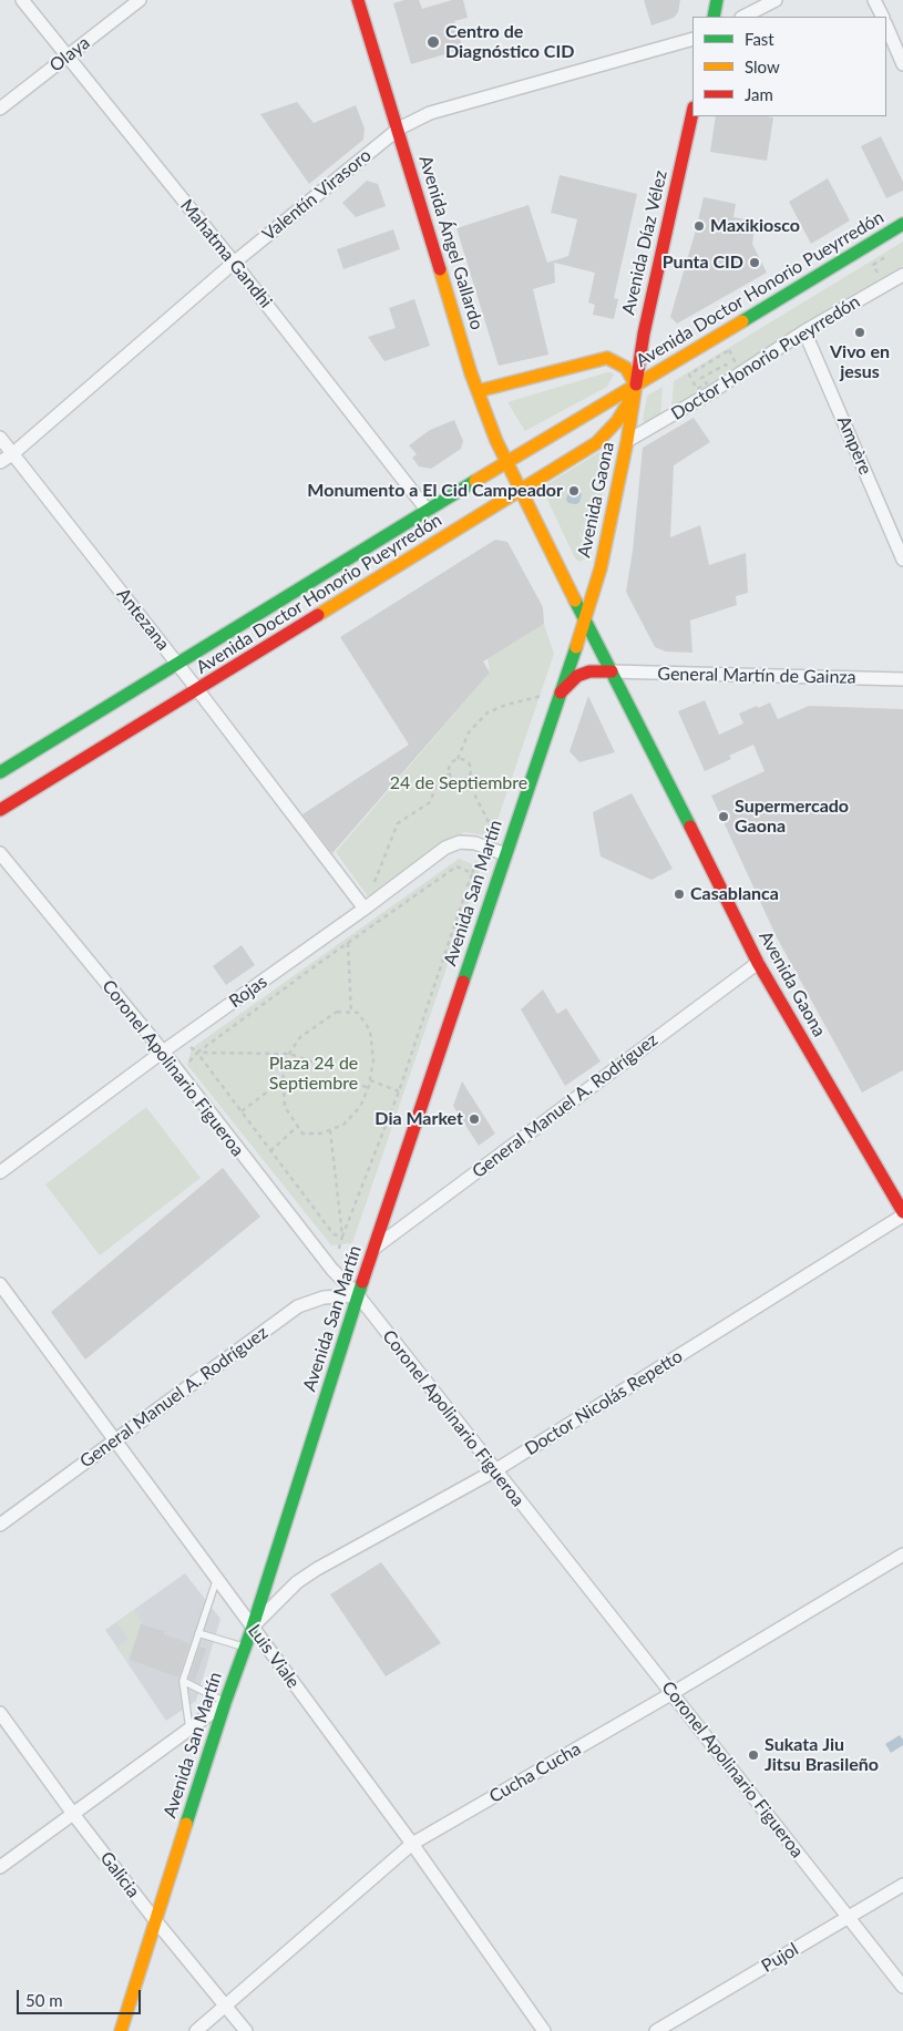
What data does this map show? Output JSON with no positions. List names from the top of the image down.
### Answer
{
  "streets": {
    "main road": [
      "Avenida Ángel Gallardo",
      "Avenida Díaz Vélez",
      "Avenida Doctor Honorio Pueyrredón",
      "Avenida Gaona",
      "Avenida San Martín"
    ],
    "street": [
      "Olaya",
      "Valentín Virasoro",
      "Mahatma Gandhi",
      "Doctor Honorio Pueyrredón",
      "Ampère",
      "Antezana",
      "General Martín de Gainza",
      "Rojas",
      "Coronel Apolinario Figueroa",
      "General Manuel A. Rodríguez",
      "Doctor Nicolás Repetto",
      "Luis Viale",
      "Cucha Cucha",
      "Galicia",
      "Pujol"
    ]
  },
  "crossings": [
    ["Olaya", "Mahatma Gandhi"],
    ["Valentín Virasoro", "Avenida Ángel Gallardo"],
    ["Valentín Virasoro", "Mahatma Gandhi"],
    ["Valentín Virasoro", "Antezana"],
    ["Avenida Ángel Gallardo", "Avenida Doctor Honorio Pueyrredón"],
    ["Avenida Ángel Gallardo", "Avenida Gaona"],
    ["Avenida Díaz Vélez", "Avenida Doctor Honorio Pueyrredón"],
    ["Avenida Díaz Vélez", "Avenida Gaona"],
    ["Mahatma Gandhi", "Avenida Doctor Honorio Pueyrredón"],
    ["Avenida Doctor Honorio Pueyrredón", "Avenida Gaona"],
    ["Avenida Doctor Honorio Pueyrredón", "Antezana"],
    ["Doctor Honorio Pueyrredón", "Ampère"],
    ["Doctor Honorio Pueyrredón", "Avenida Gaona"],
    ["Avenida Gaona", "General Martín de Gainza"],
    ["Avenida Gaona", "Avenida San Martín"],
    ["Avenida Gaona", "General Manuel A. Rodríguez"],
    ["Avenida Gaona", "Doctor Nicolás Repetto"],
    ["Antezana", "Rojas"],
    ["Avenida San Martín", "Rojas"],
    ["Avenida San Martín", "Coronel Apolinario Figueroa"],
    ["Avenida San Martín", "General Manuel A. Rodríguez"],
    ["Avenida San Martín", "Doctor Nicolás Repetto"],
    ["Avenida San Martín", "Luis Viale"],
    ["Avenida San Martín", "Galicia"],
    ["Rojas", "Coronel Apolinario Figueroa"],
    ["Coronel Apolinario Figueroa", "General Manuel A. Rodríguez"],
    ["Coronel Apolinario Figueroa", "Doctor Nicolás Repetto"],
    ["Coronel Apolinario Figueroa", "Cucha Cucha"],
    ["Coronel Apolinario Figueroa", "Pujol"],
    ["General Manuel A. Rodríguez", "Luis Viale"],
    ["Doctor Nicolás Repetto", "Luis Viale"],
    ["Luis Viale", "Cucha Cucha"],
    ["Cucha Cucha", "Galicia"]
  ],
  "parks": ["24 de Septiembre", "Plaza 24 de Septiembre"],
  "places": [
    "Centro de Diagnóstico CID",
    "Maxikiosco",
    "Punta CID",
    "Vivo en jesus",
    "Monumento a El Cid Campeador",
    "Supermercado Gaona",
    "Casablanca",
    "Dia Market",
    "Sukata Jiu Jitsu Brasileño"
  ],
  "legend": ["Fast", "Slow", "Jam"],
  "scale_bar": "50 m"
}
